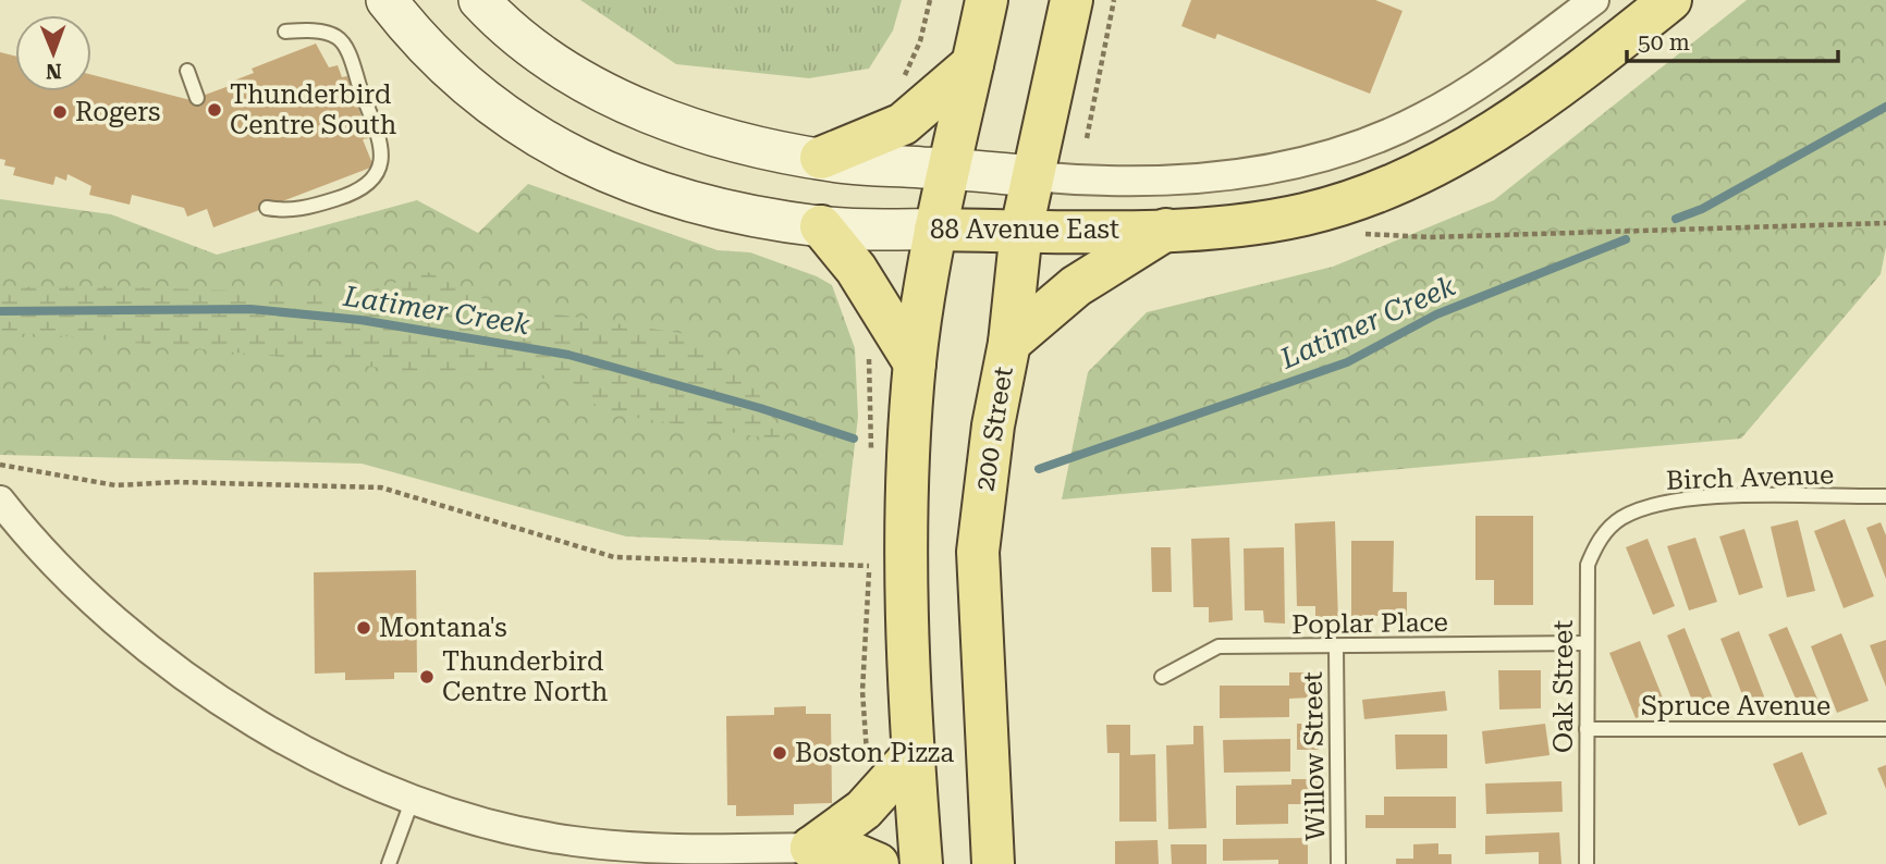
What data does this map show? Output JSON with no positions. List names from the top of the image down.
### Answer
{
  "streets": {
    "main road": ["88 Avenue East", "200 Street"],
    "lane": [
      "Birch Avenue",
      "Poplar Place",
      "Oak Street",
      "Spruce Avenue",
      "Willow Street"
    ]
  },
  "crossings": [
    ["88 Avenue East", "200 Street"],
    ["Birch Avenue", "Oak Street"],
    ["Poplar Place", "Oak Street"],
    ["Poplar Place", "Willow Street"],
    ["Oak Street", "Spruce Avenue"]
  ],
  "water": ["Latimer Creek"],
  "places": [
    "Thunderbird Centre South",
    "Rogers",
    "Montana's",
    "Thunderbird Centre North",
    "Boston Pizza"
  ],
  "scale_bar": "50 m",
  "north": "bottom"
}
